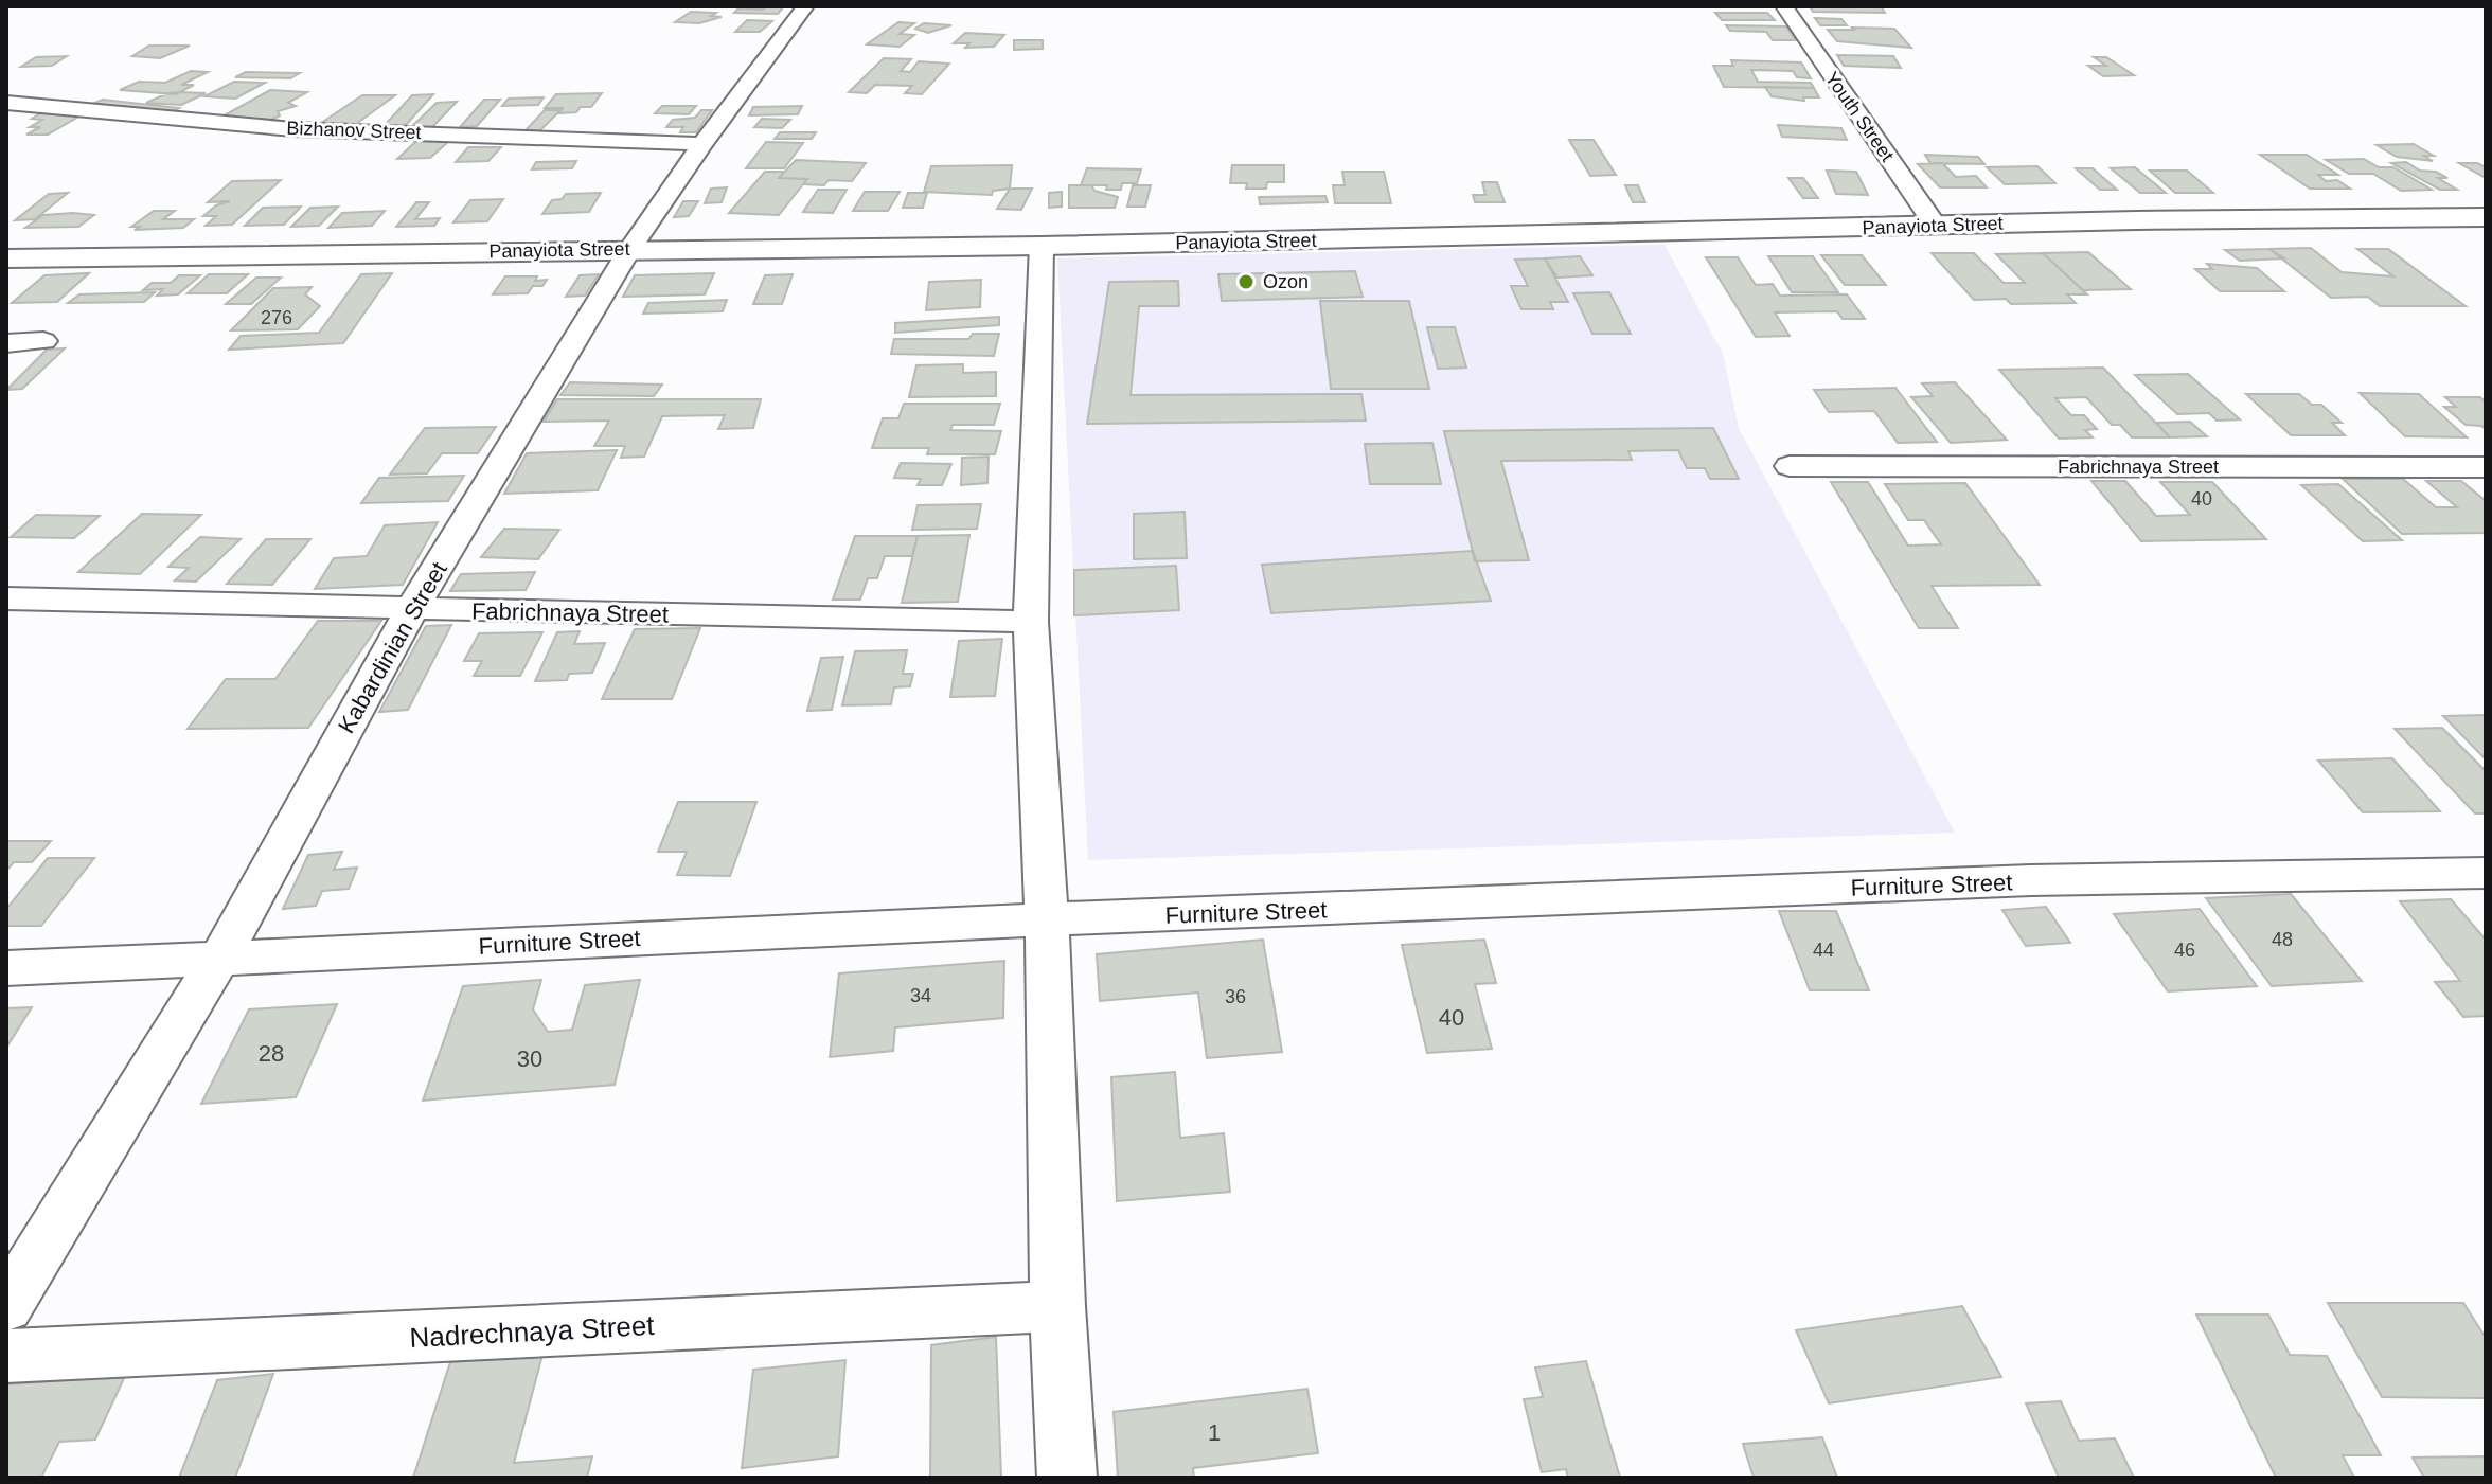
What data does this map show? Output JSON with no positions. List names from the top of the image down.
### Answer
{
  "streets": {
    "street": [
      "Youth Street",
      "Bizhanov Street",
      "Panayiota Street",
      "Fabrichnaya Street",
      "Kabardinian Street",
      "Furniture Street",
      "Nadrechnaya Street"
    ]
  },
  "crossings": [
    ["Youth Street", "Panayiota Street"],
    ["Bizhanov Street", "Kabardinian Street"],
    ["Panayiota Street", "Kabardinian Street"],
    ["Fabrichnaya Street", "Kabardinian Street"],
    ["Kabardinian Street", "Furniture Street"]
  ],
  "places": ["Ozon"],
  "house_numbers": [
    "276",
    "40",
    "48",
    "44",
    "46",
    "34",
    "36",
    "40",
    "28",
    "30",
    "1"
  ]
}
